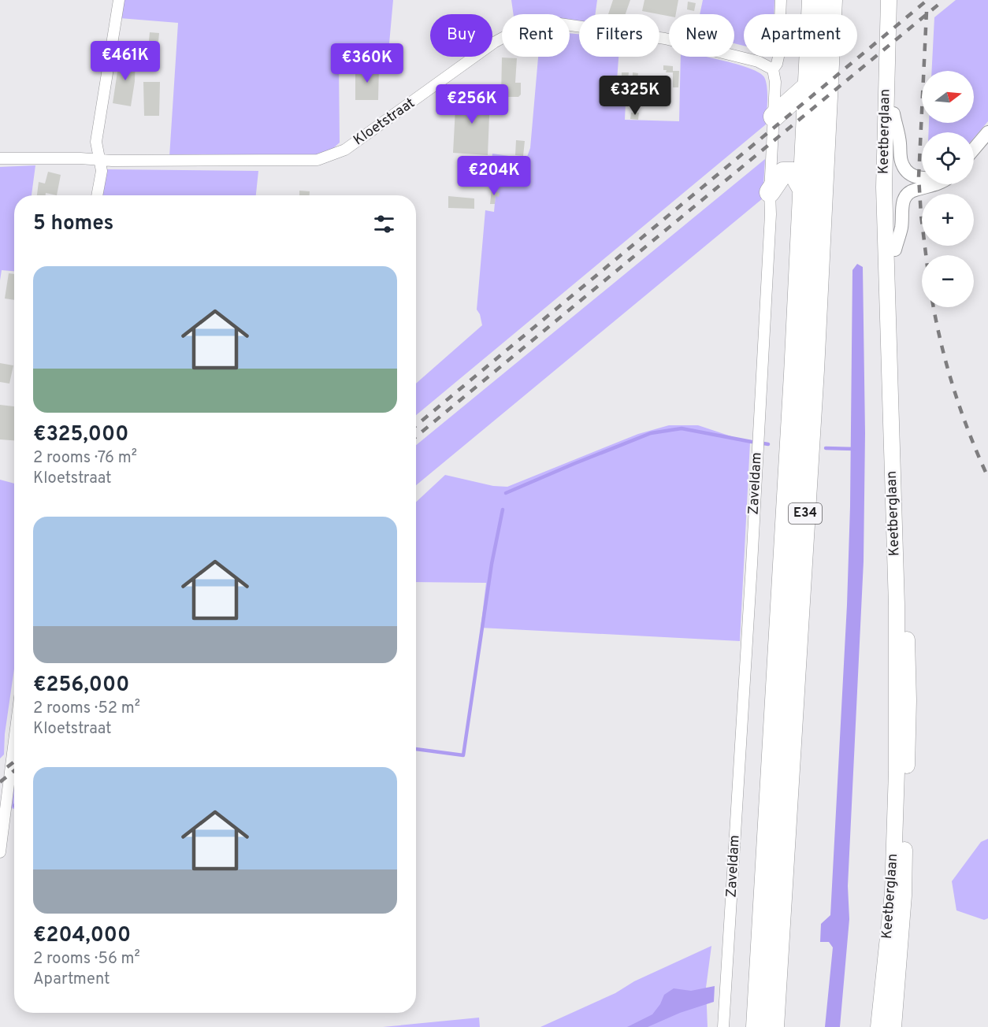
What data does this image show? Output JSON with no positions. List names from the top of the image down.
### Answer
{
  "streets": {
    "highway": ["E34"],
    "main road": ["Keetberglaan"],
    "street": ["Kloetstraat", "Zaveldam"]
  },
  "crossings": [
    ["Kloetstraat", "Zaveldam"]
  ],
  "north": "right",
  "page": {
    "chip": [
      "Buy",
      "Rent",
      "Filters",
      "New",
      "Apartment"
    ],
    "price": [
      "€461K",
      "€360K",
      "€325K",
      "€256K",
      "€204K"
    ],
    "map_buttons": ["+", "−"],
    "heading": "5 homes",
    "list": [
      {
        "name": "€325,000",
        "note": "2 rooms · 76 m² · Kloetstraat"
      },
      {
        "name": "€256,000",
        "note": "2 rooms · 52 m² · Kloetstraat"
      },
      {
        "name": "€204,000",
        "note": "2 rooms · 56 m² · Apartment"
      }
    ]
  }
}
